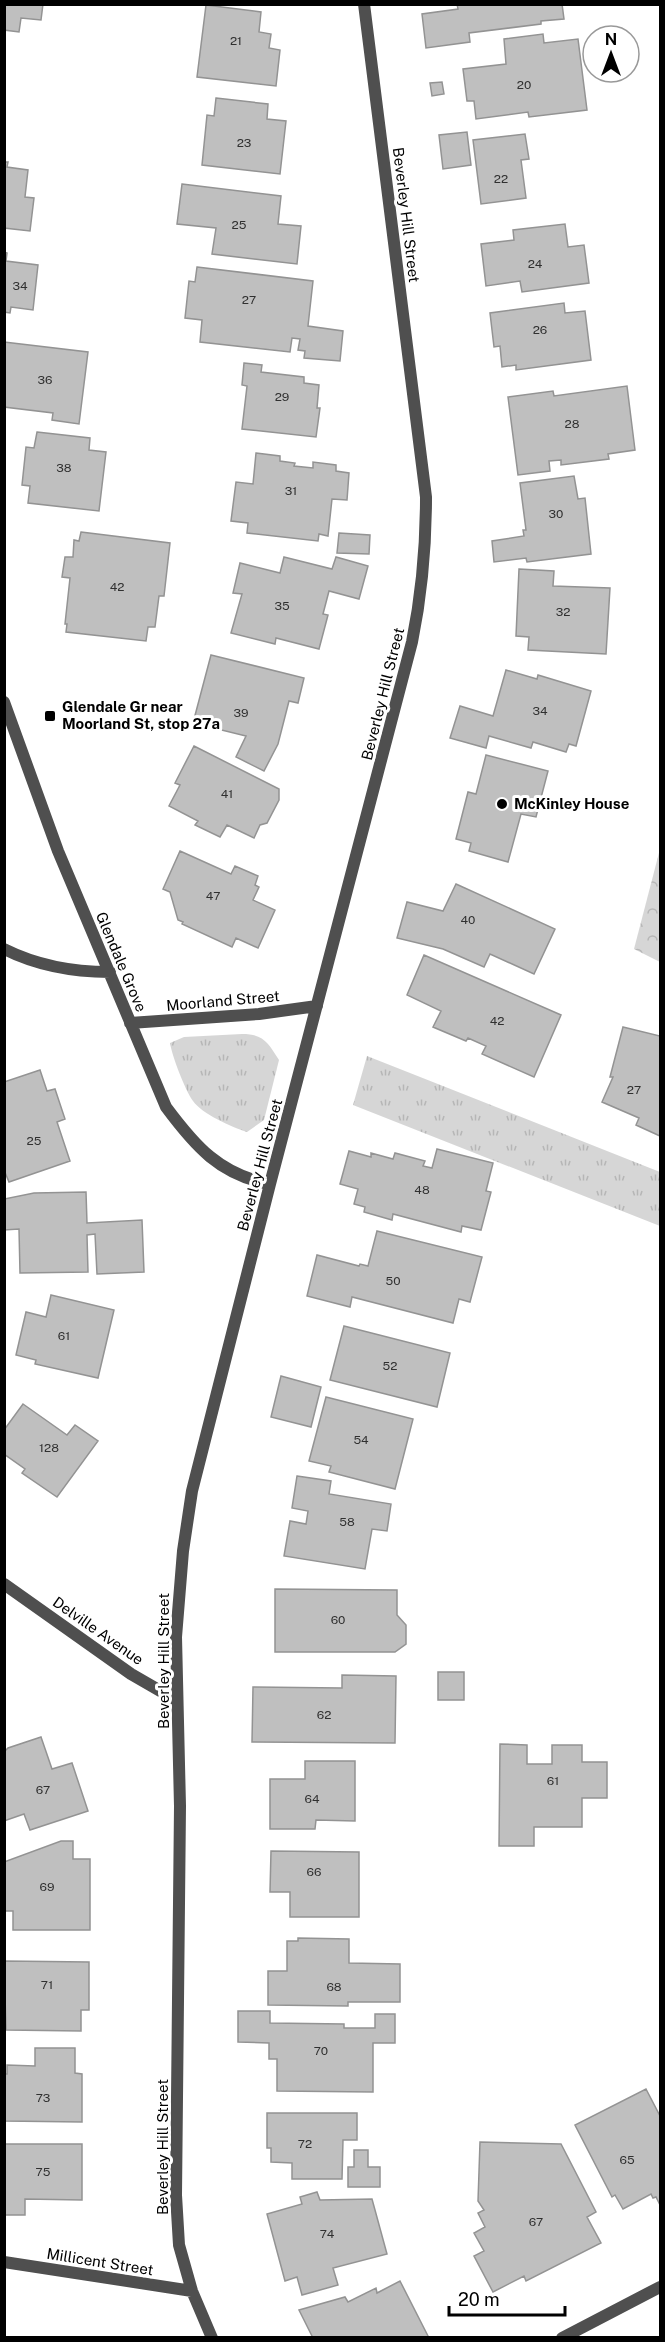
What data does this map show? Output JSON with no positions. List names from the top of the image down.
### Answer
{
  "streets": {
    "street": [
      "Beverley Hill Street",
      "Glendale Grove",
      "Moorland Street",
      "Delville Avenue",
      "Millicent Street"
    ]
  },
  "crossings": [
    ["Beverley Hill Street", "Glendale Grove"],
    ["Beverley Hill Street", "Moorland Street"],
    ["Beverley Hill Street", "Delville Avenue"],
    ["Beverley Hill Street", "Millicent Street"],
    ["Glendale Grove", "Moorland Street"]
  ],
  "places": {
    "transit": ["Glendale Gr near Moorland St, stop 27a"],
    "other": ["McKinley House"]
  },
  "house_numbers": [
    "21",
    "20",
    "23",
    "22",
    "25",
    "24",
    "34",
    "27",
    "26",
    "36",
    "29",
    "28",
    "38",
    "31",
    "30",
    "42",
    "35",
    "32",
    "34",
    "39",
    "41",
    "47",
    "40",
    "42",
    "27",
    "25",
    "48",
    "50",
    "61",
    "52",
    "54",
    "128",
    "58",
    "60",
    "62",
    "61",
    "67",
    "64",
    "66",
    "69",
    "71",
    "68",
    "70",
    "73",
    "72",
    "65",
    "75",
    "67",
    "74"
  ],
  "scale_bar": "20 m",
  "north": "top"
}
